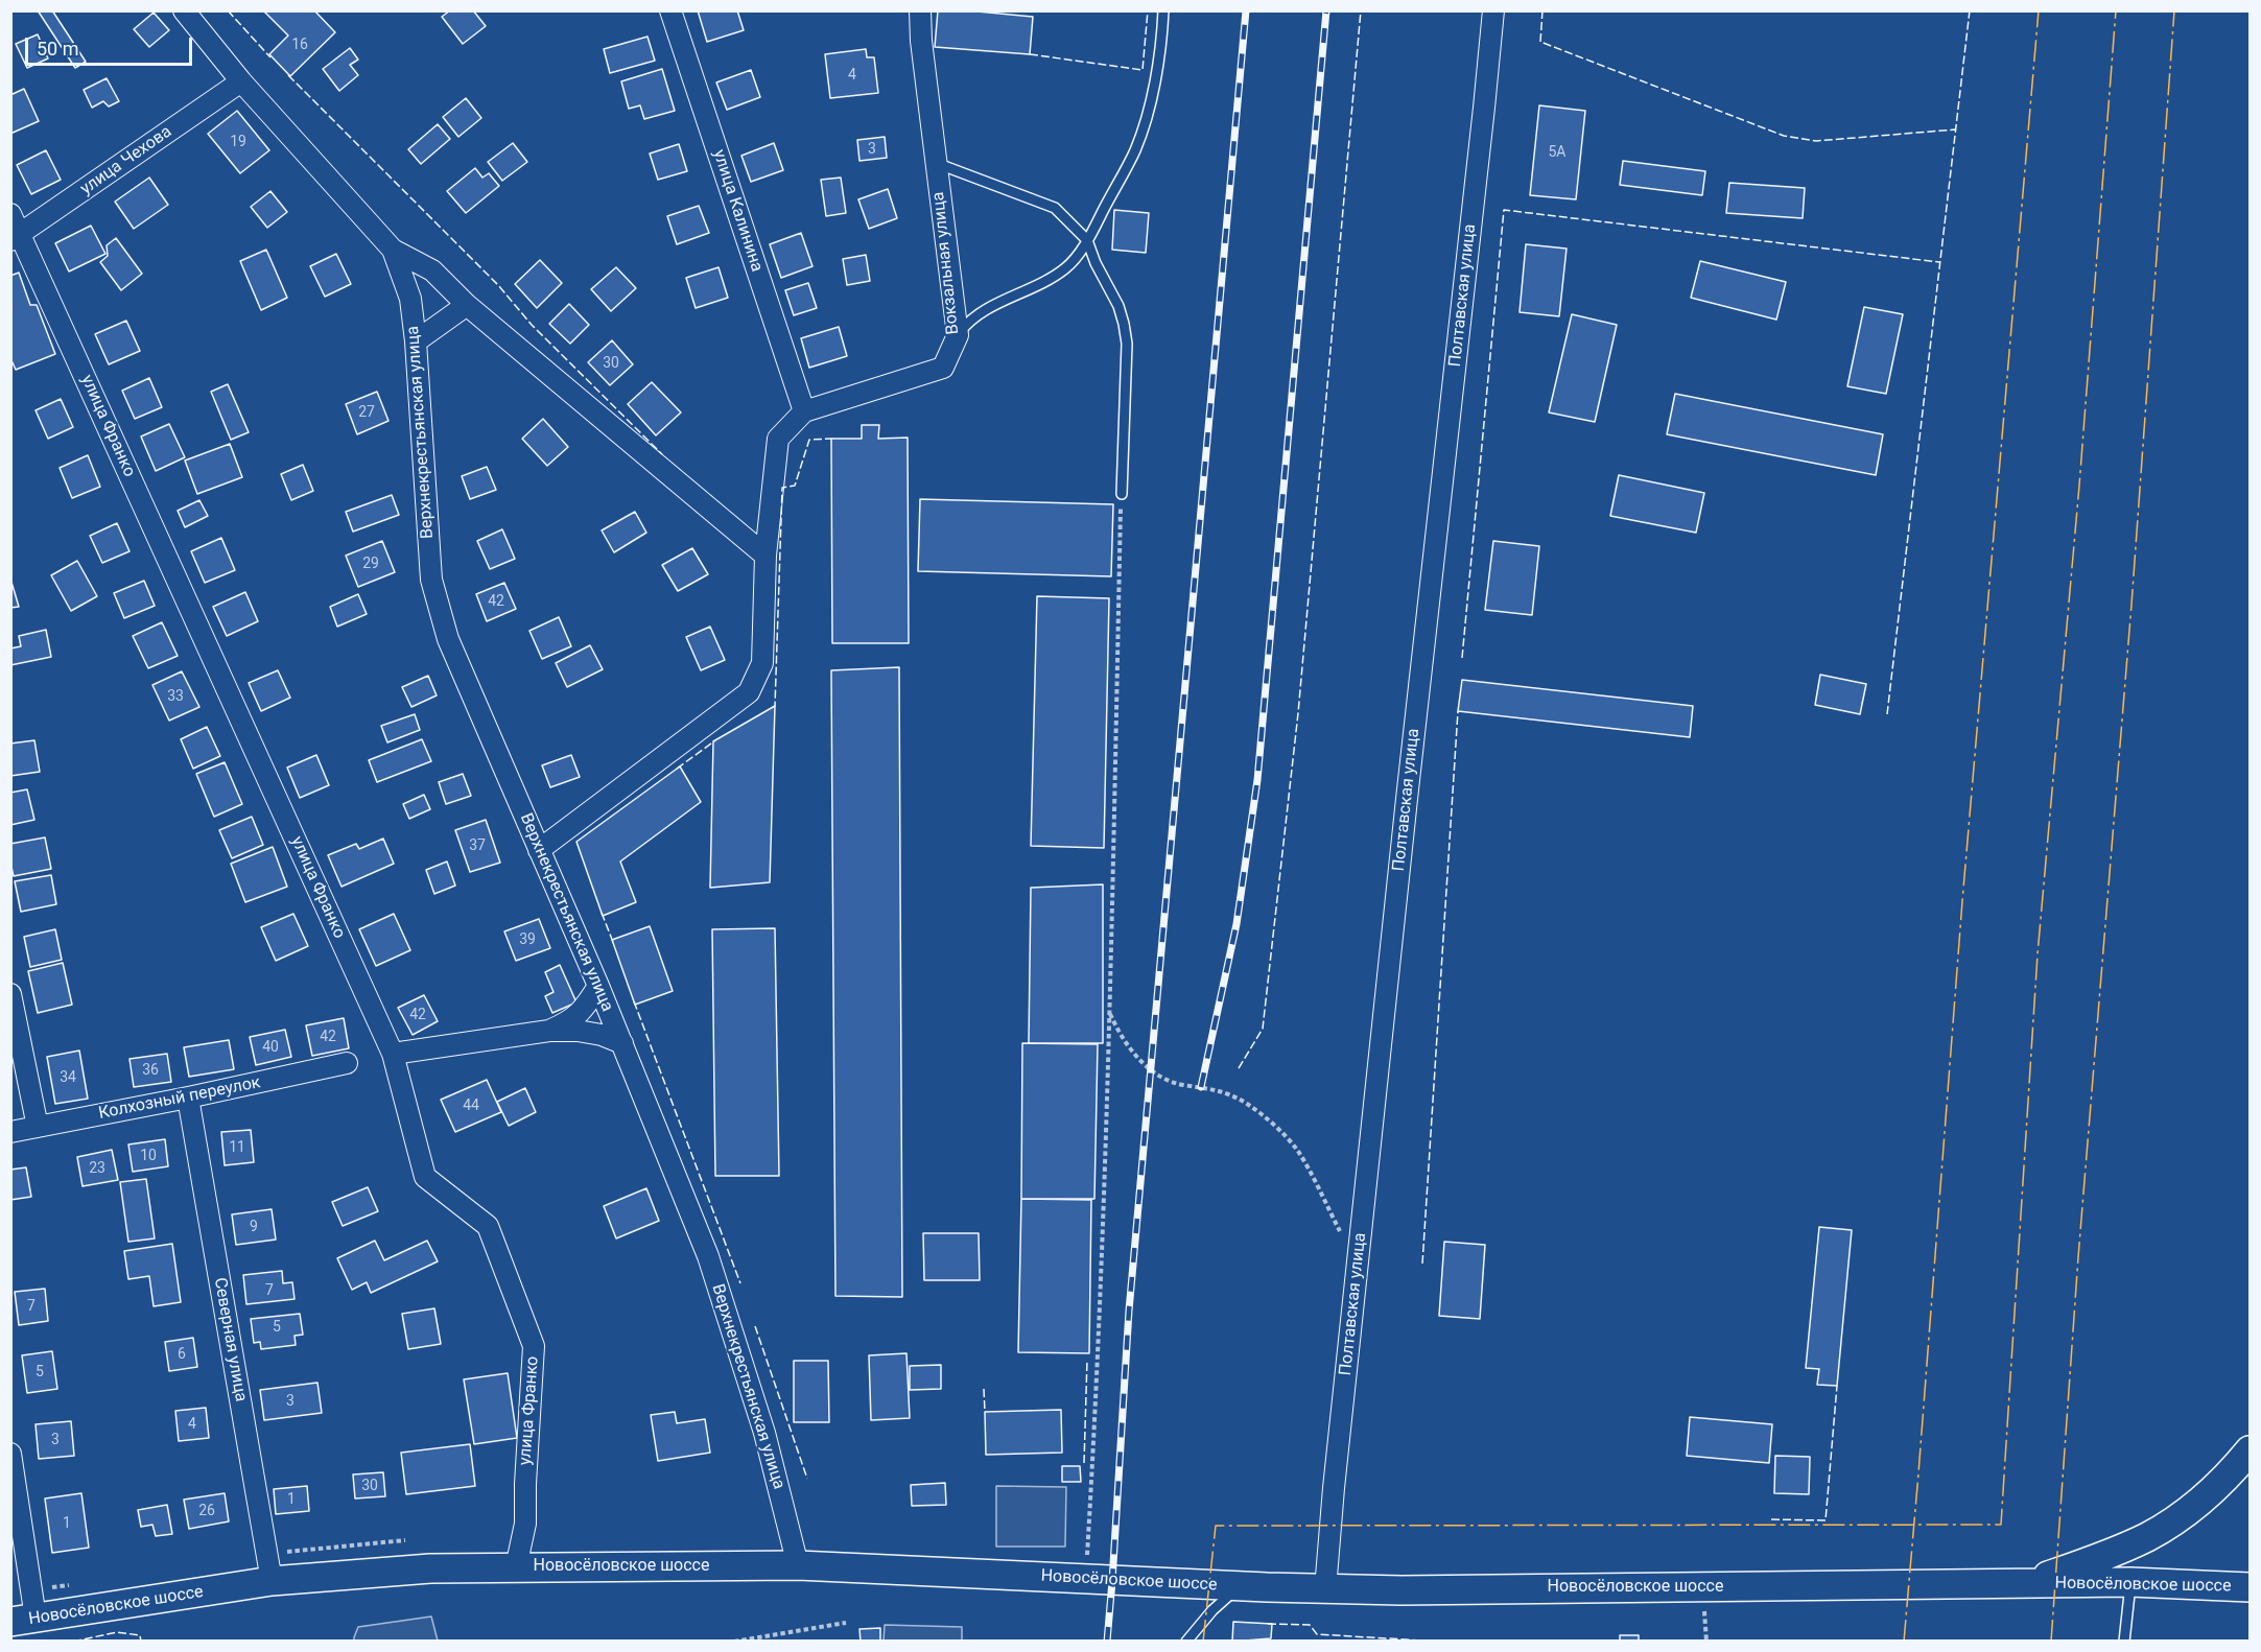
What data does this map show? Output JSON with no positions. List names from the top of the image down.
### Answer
{
  "streets": {
    "main road": ["Новосёловское шоссе"],
    "street": [
      "улица Чехова",
      "улица Калинина",
      "Вокзальная улица",
      "Полтавская улица",
      "улица Франко",
      "Верхнекрестьянская улица",
      "Колхозный переулок",
      "Северная улица"
    ]
  },
  "crossings": [
    ["улица Чехова", "улица Франко"],
    ["улица Чехова", "Верхнекрестьянская улица"],
    ["улица Калинина", "Вокзальная улица"],
    ["Полтавская улица", "Новосёловское шоссе"],
    ["улица Франко", "Новосёловское шоссе"],
    ["Верхнекрестьянская улица", "Новосёловское шоссе"],
    ["Колхозный переулок", "Северная улица"],
    ["Северная улица", "Новосёловское шоссе"]
  ],
  "house_numbers": [
    "16",
    "4",
    "19",
    "3",
    "5А",
    "30",
    "27",
    "29",
    "42",
    "33",
    "37",
    "39",
    "42",
    "42",
    "40",
    "36",
    "34",
    "44",
    "11",
    "10",
    "23",
    "9",
    "7",
    "7",
    "5",
    "6",
    "5",
    "3",
    "4",
    "3",
    "30",
    "1",
    "26",
    "1"
  ],
  "scale_bar": "50 m"
}
